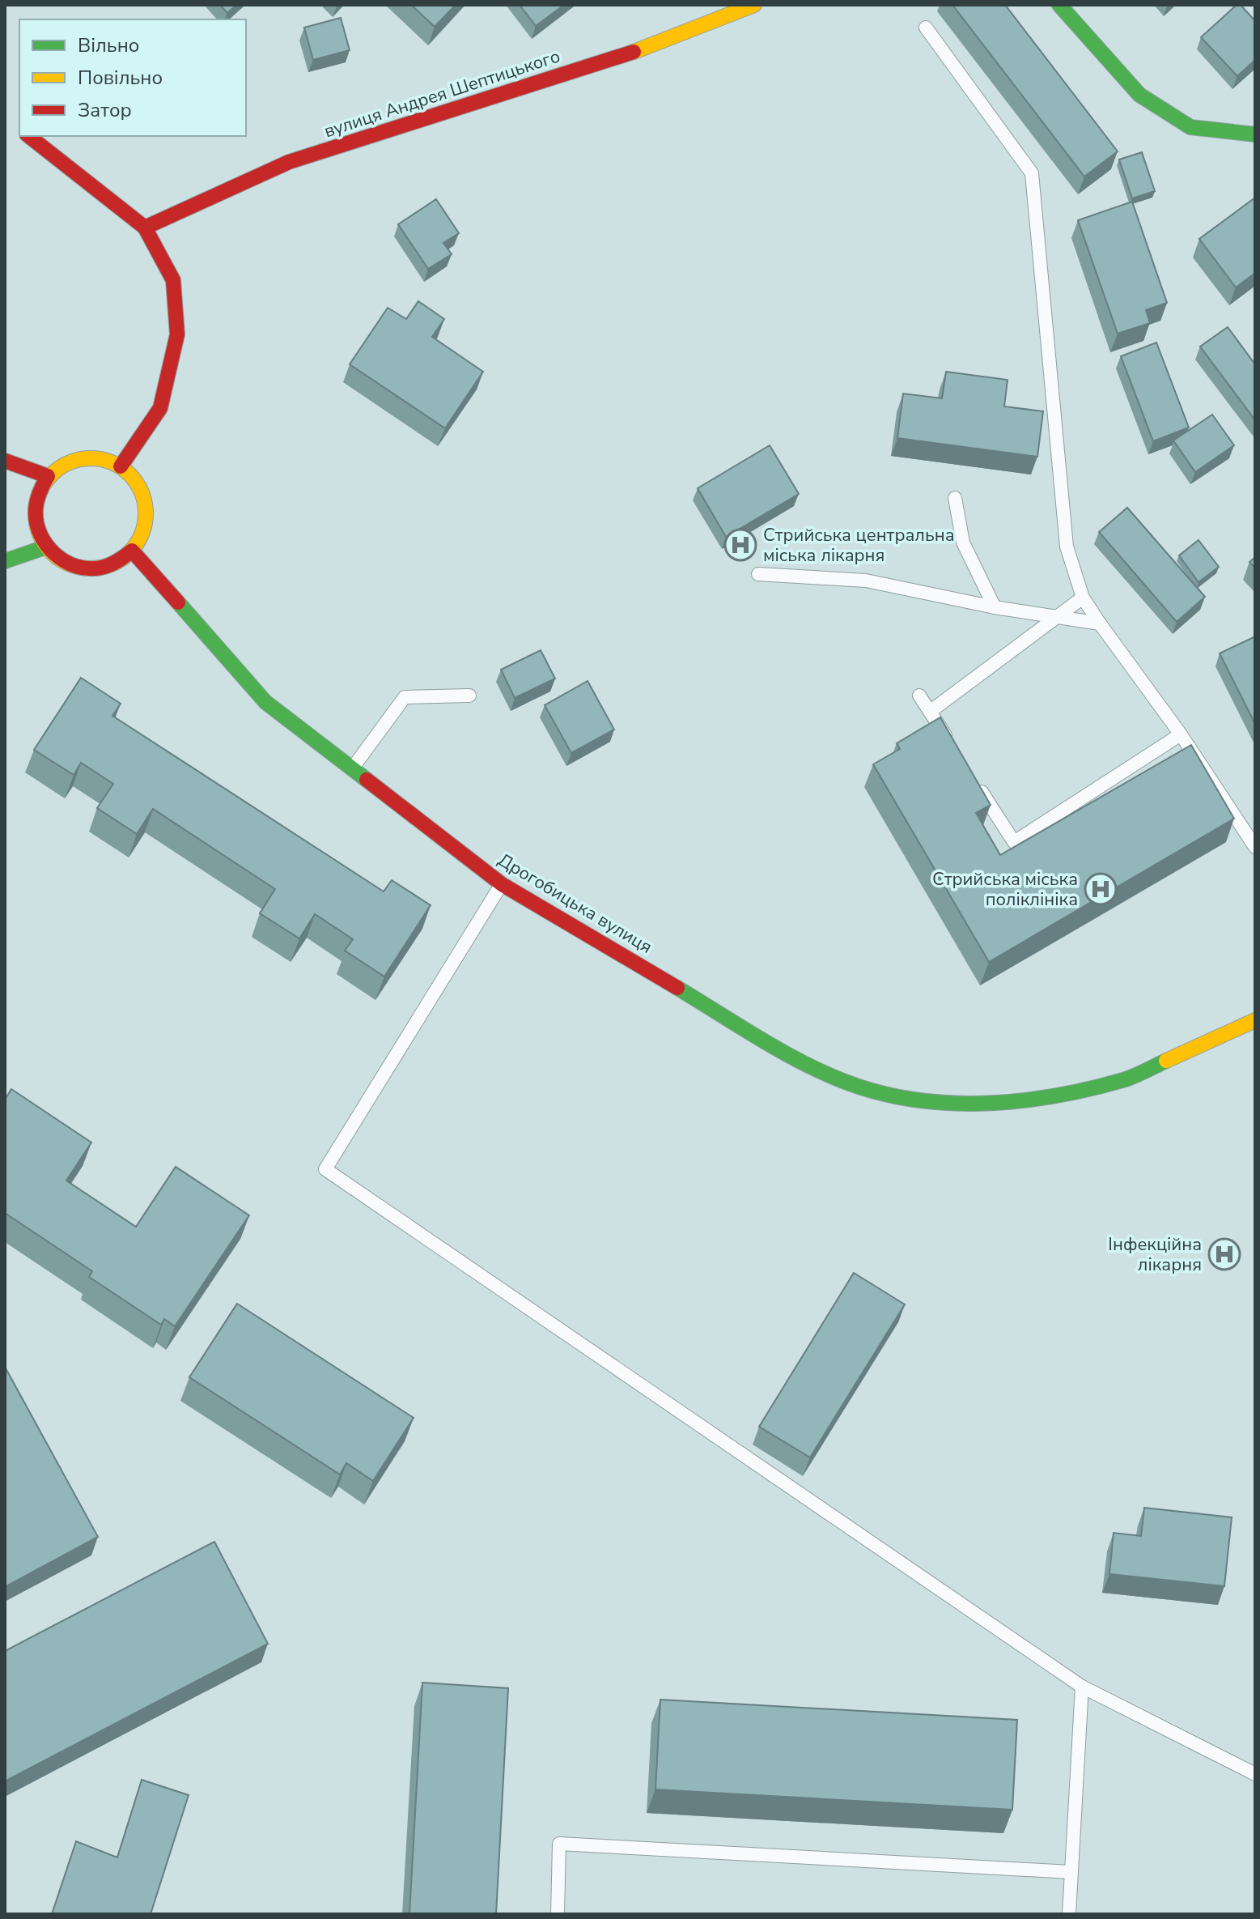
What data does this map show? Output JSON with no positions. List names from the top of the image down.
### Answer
{
  "streets": {
    "main road": ["вулиця Андрея Шептицького", "Дрогобицька вулиця"]
  },
  "places": {
    "hospital": ["Стрийська центральна міська лікарня", "Стрийська міська поліклініка", "Інфекційна лікарня"]
  },
  "legend": ["Вільно", "Повільно", "Затор"]
}
